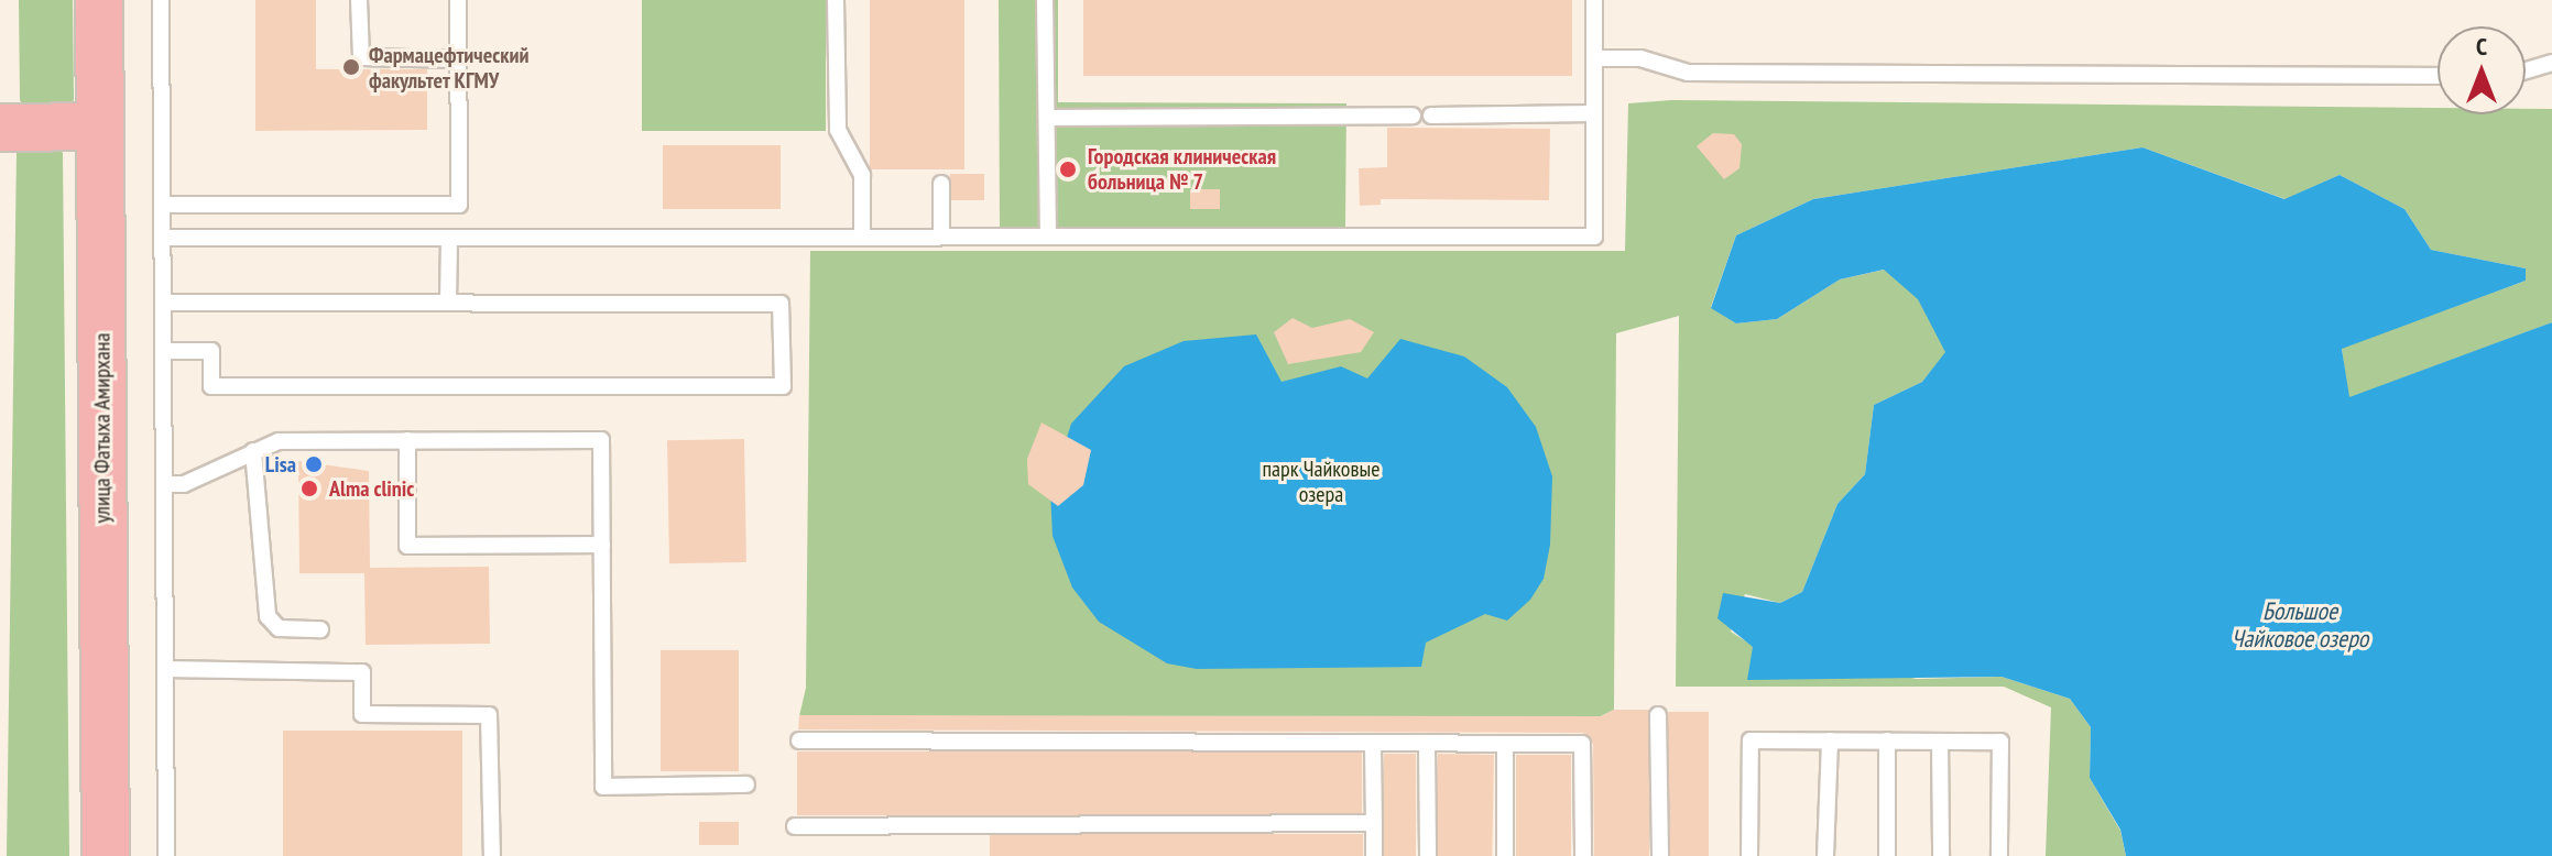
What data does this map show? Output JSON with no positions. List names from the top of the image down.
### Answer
{
  "streets": {
    "main road": ["улица Фатыха Амирхана"]
  },
  "water": ["Большое Чайковое озеро"],
  "parks": ["парк Чайковые озера"],
  "places": [
    "Фармацефтический факультет КГМУ",
    "Городская клиническая больница № 7",
    "Lisa",
    "Alma clinic"
  ],
  "north": "top"
}
